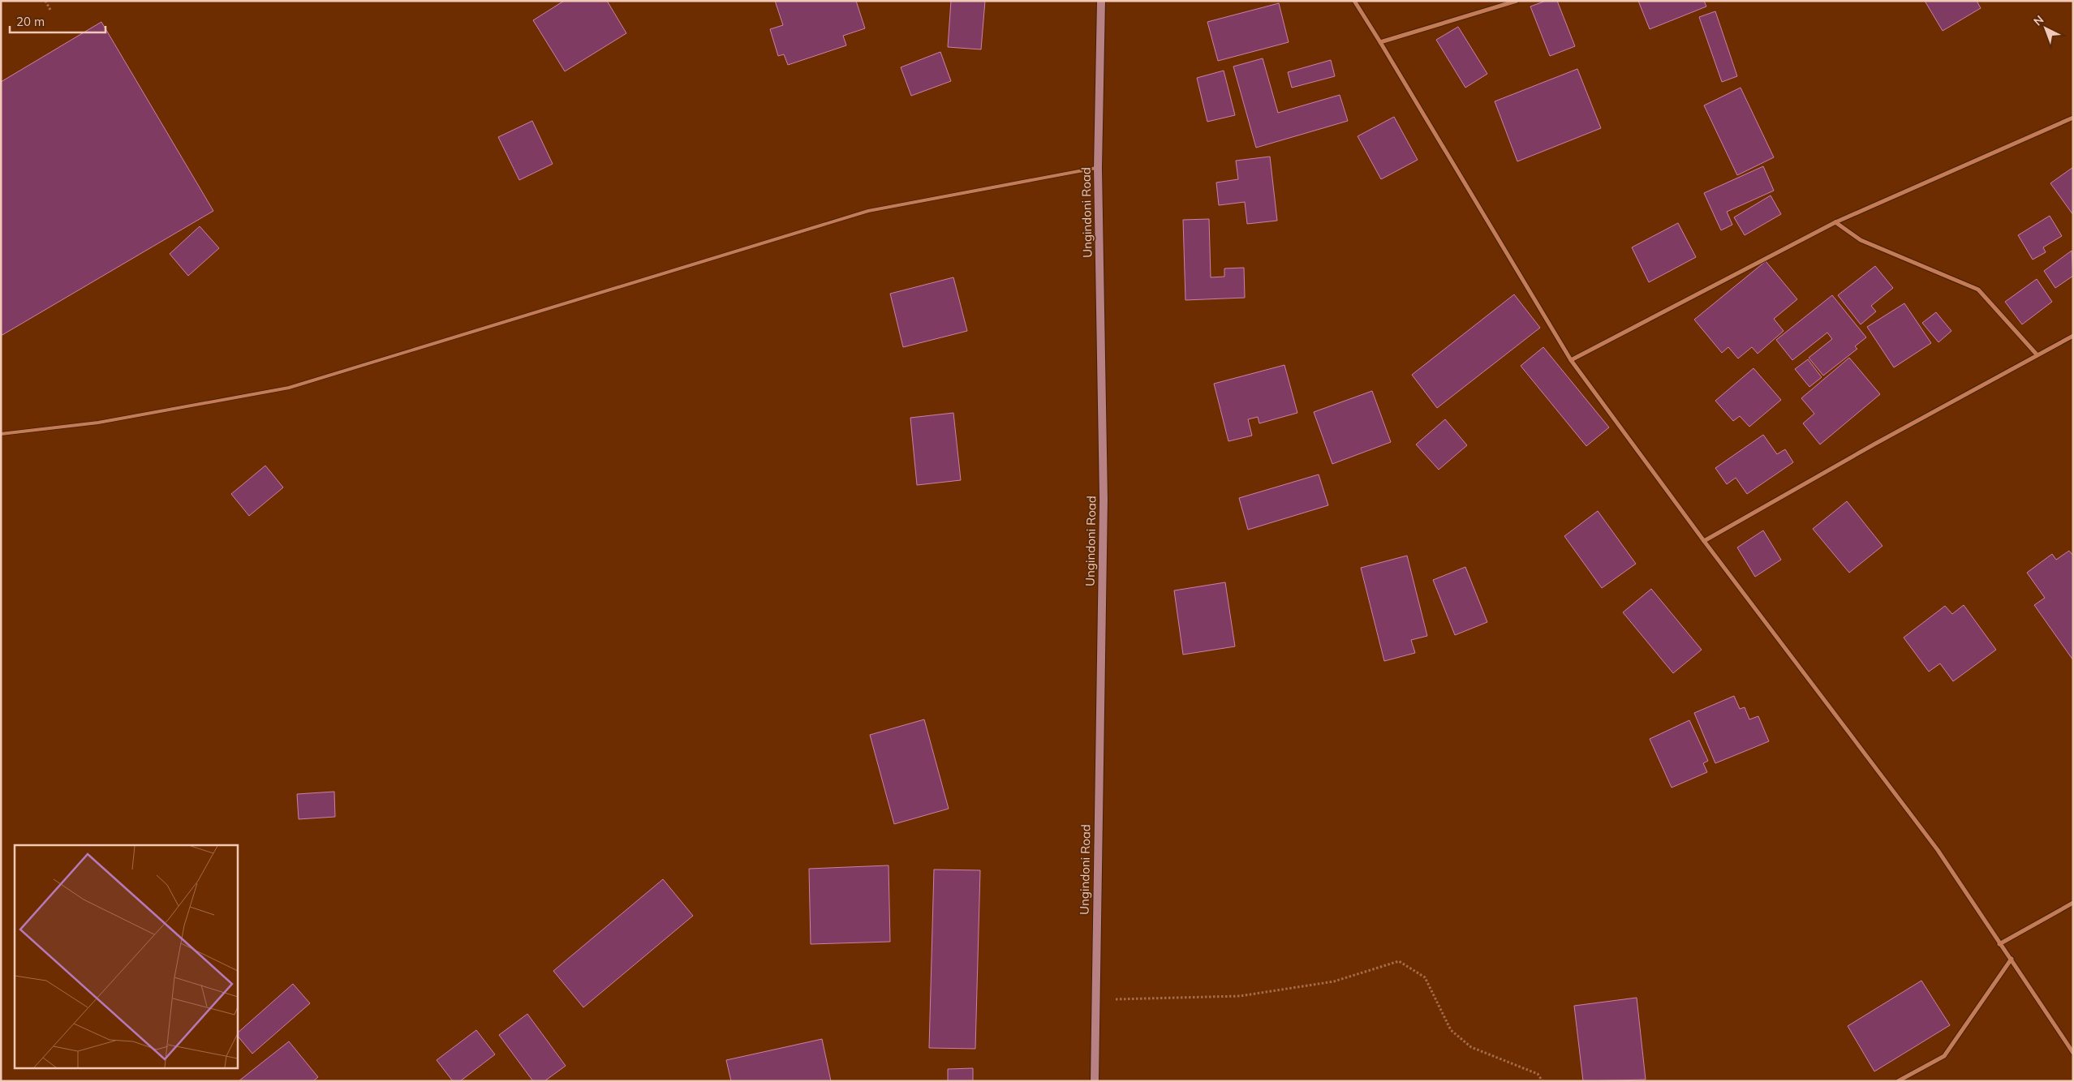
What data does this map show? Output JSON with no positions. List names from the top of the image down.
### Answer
{
  "streets": {
    "main road": ["Ungindoni Road"]
  },
  "scale_bar": "20 m",
  "north": "top left"
}
